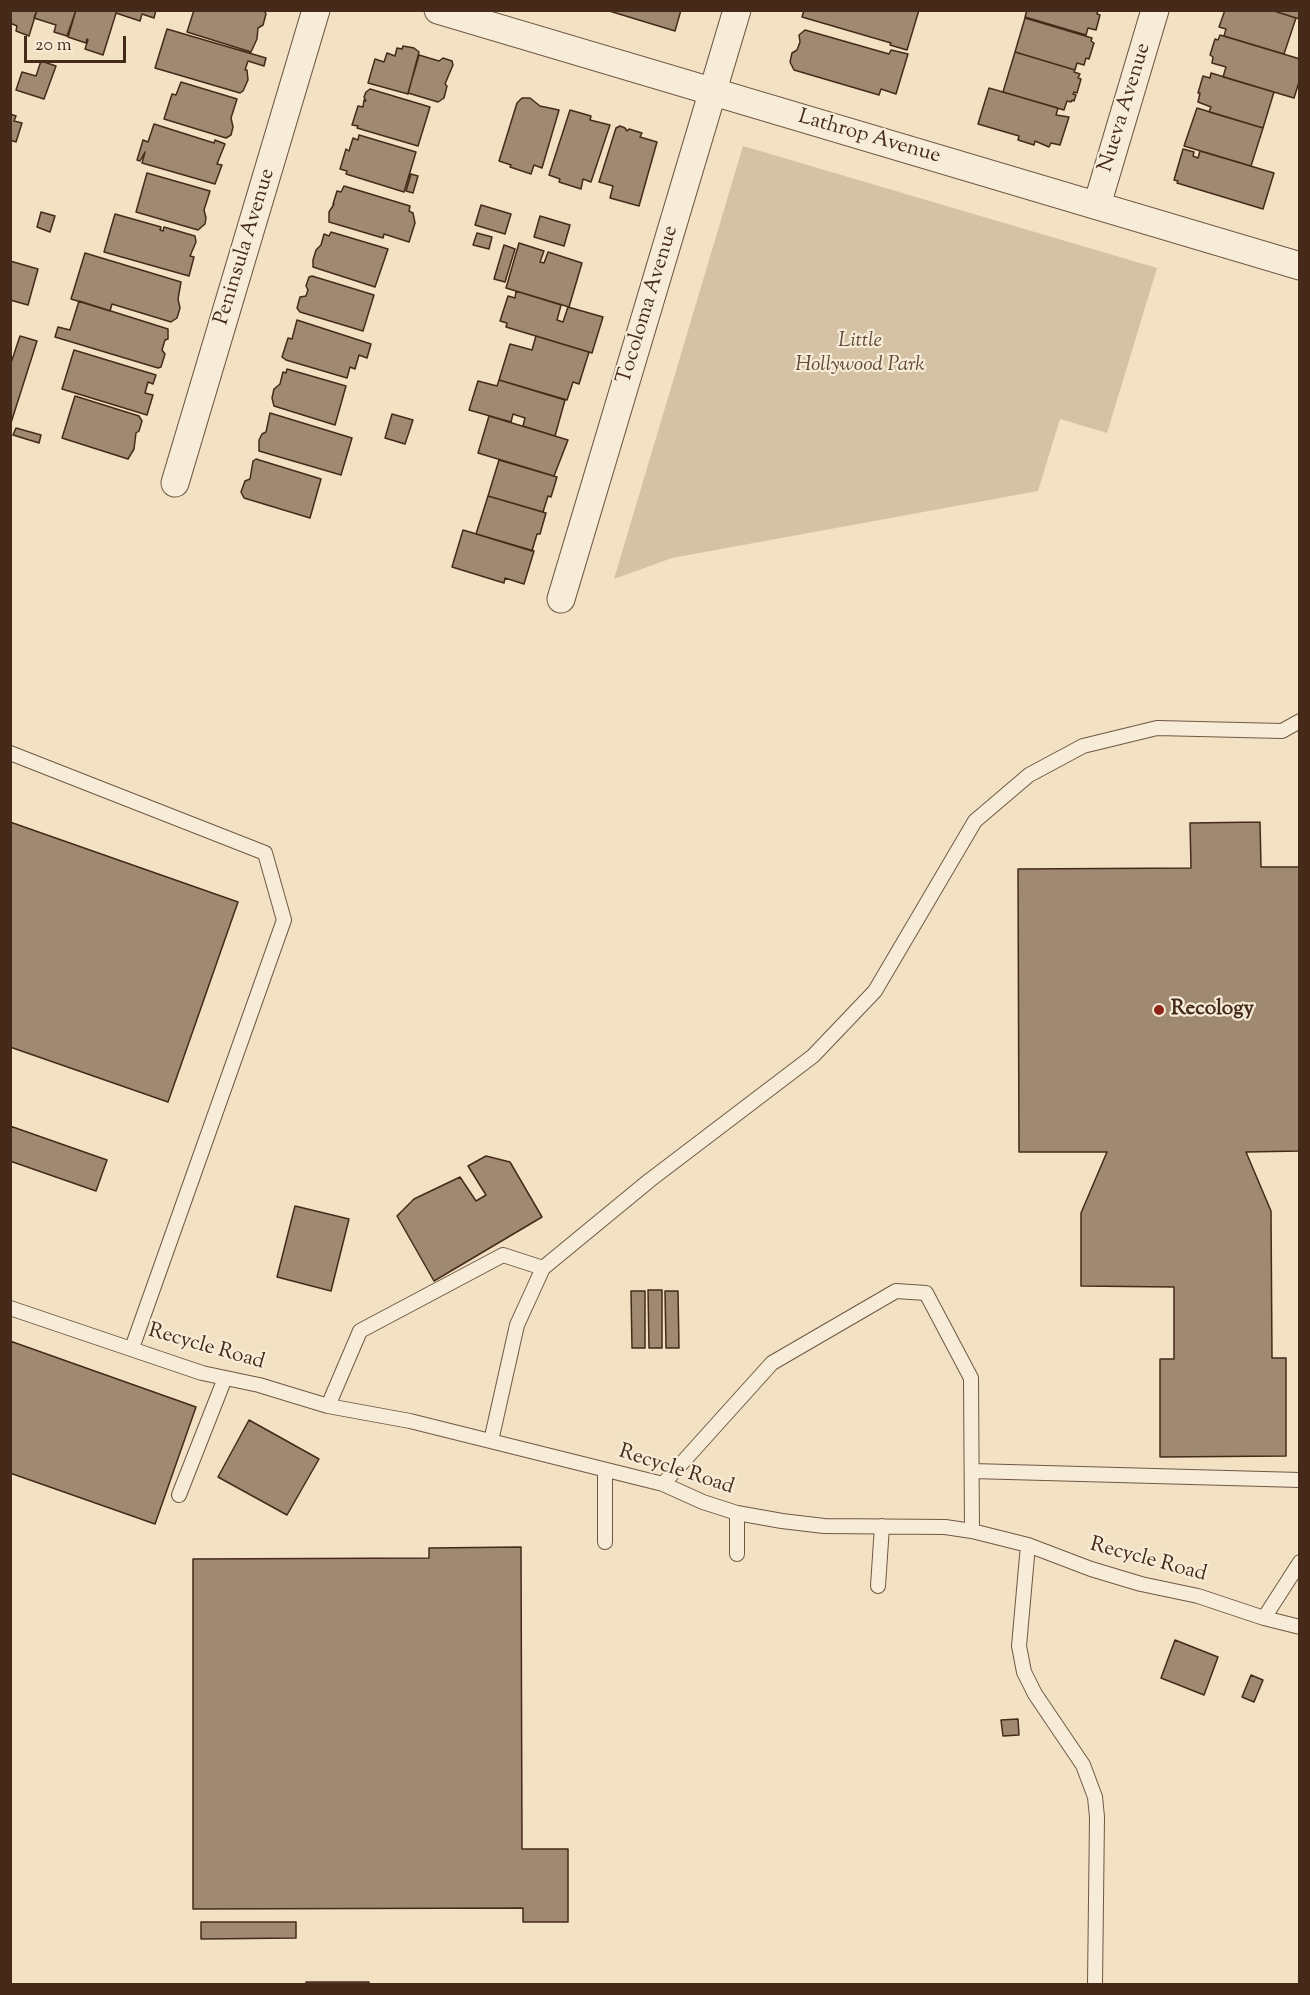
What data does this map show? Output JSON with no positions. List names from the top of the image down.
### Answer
{
  "streets": {
    "street": [
      "Nueva Avenue",
      "Lathrop Avenue",
      "Peninsula Avenue",
      "Tocoloma Avenue"
    ],
    "lane": ["Recycle Road"]
  },
  "crossings": [
    ["Nueva Avenue", "Lathrop Avenue"],
    ["Lathrop Avenue", "Tocoloma Avenue"]
  ],
  "parks": ["Little Hollywood Park"],
  "places": ["Recology"],
  "scale_bar": "20 m"
}
